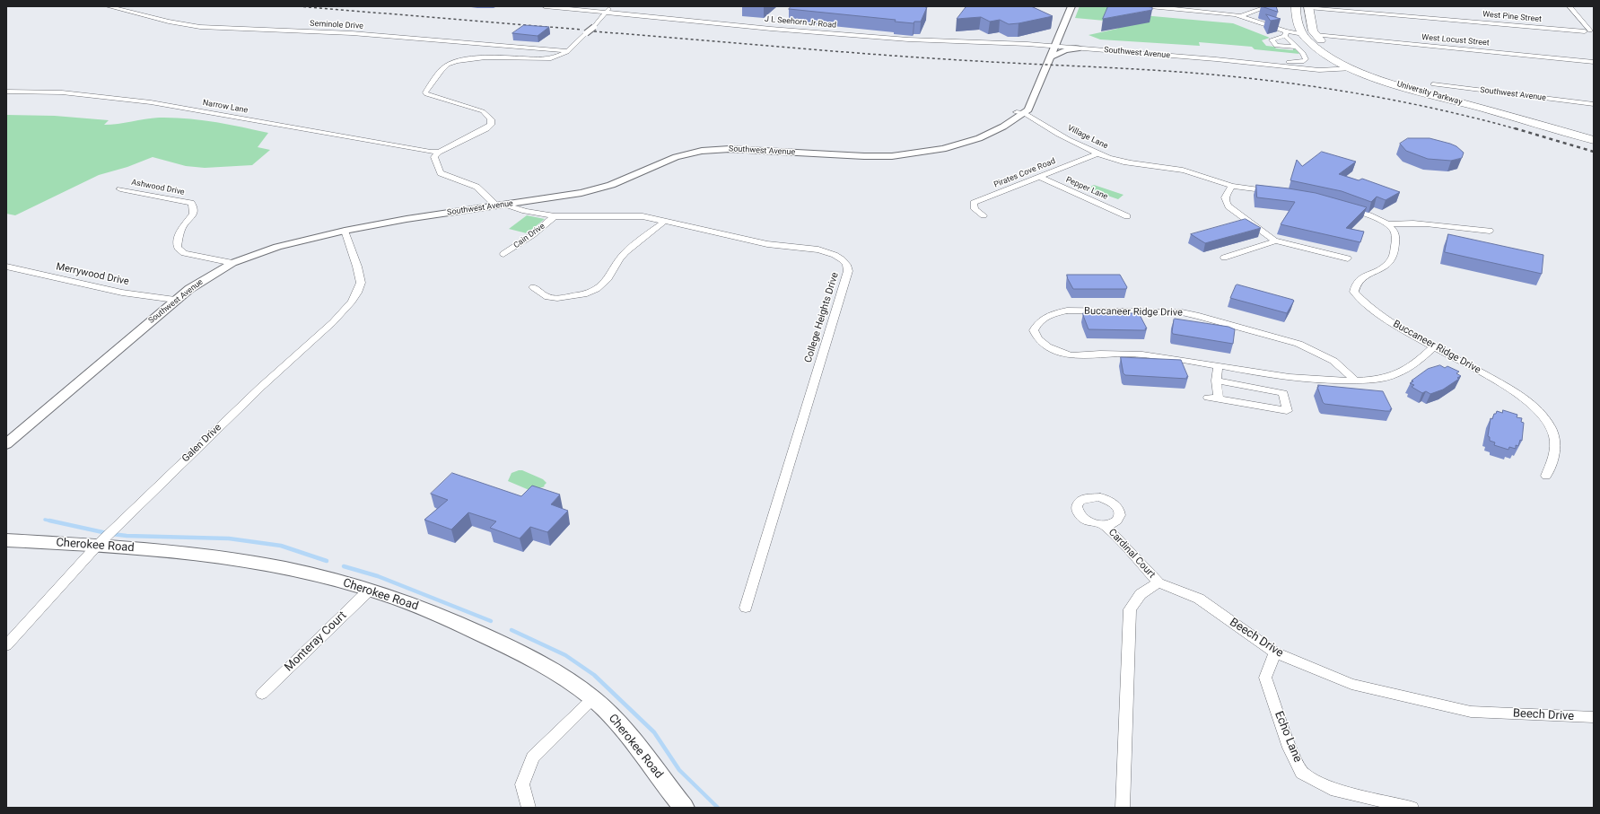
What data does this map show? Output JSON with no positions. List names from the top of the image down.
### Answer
{
  "streets": {
    "highway": ["University Parkway"],
    "main road": ["Cherokee Road"],
    "street": [
      "West Pine Street",
      "J L Seehorn Jr Road",
      "Seminole Drive",
      "West Locust Street",
      "Southwest Avenue",
      "Narrow Lane",
      "Village Lane",
      "Pirates Cove Road",
      "Ashwood Drive",
      "Pepper Lane",
      "Cain Drive",
      "Merrywood Drive",
      "Buccaneer Ridge Drive",
      "College Heights Drive",
      "Galen Drive",
      "Cardinal Court",
      "Beech Drive",
      "Monteray Court",
      "Echo Lane"
    ]
  },
  "crossings": [
    ["West Pine Street", "University Parkway"],
    ["J L Seehorn Jr Road", "Southwest Avenue"],
    ["West Locust Street", "University Parkway"],
    ["Southwest Avenue", "University Parkway"],
    ["Southwest Avenue", "Village Lane"],
    ["Southwest Avenue", "Ashwood Drive"],
    ["Southwest Avenue", "Merrywood Drive"],
    ["Southwest Avenue", "College Heights Drive"],
    ["Southwest Avenue", "Galen Drive"],
    ["Village Lane", "Pirates Cove Road"],
    ["Pirates Cove Road", "Pepper Lane"],
    ["Cain Drive", "College Heights Drive"],
    ["Galen Drive", "Cherokee Road"],
    ["Cherokee Road", "Monteray Court"],
    ["Cardinal Court", "Beech Drive"],
    ["Beech Drive", "Echo Lane"]
  ]
}
